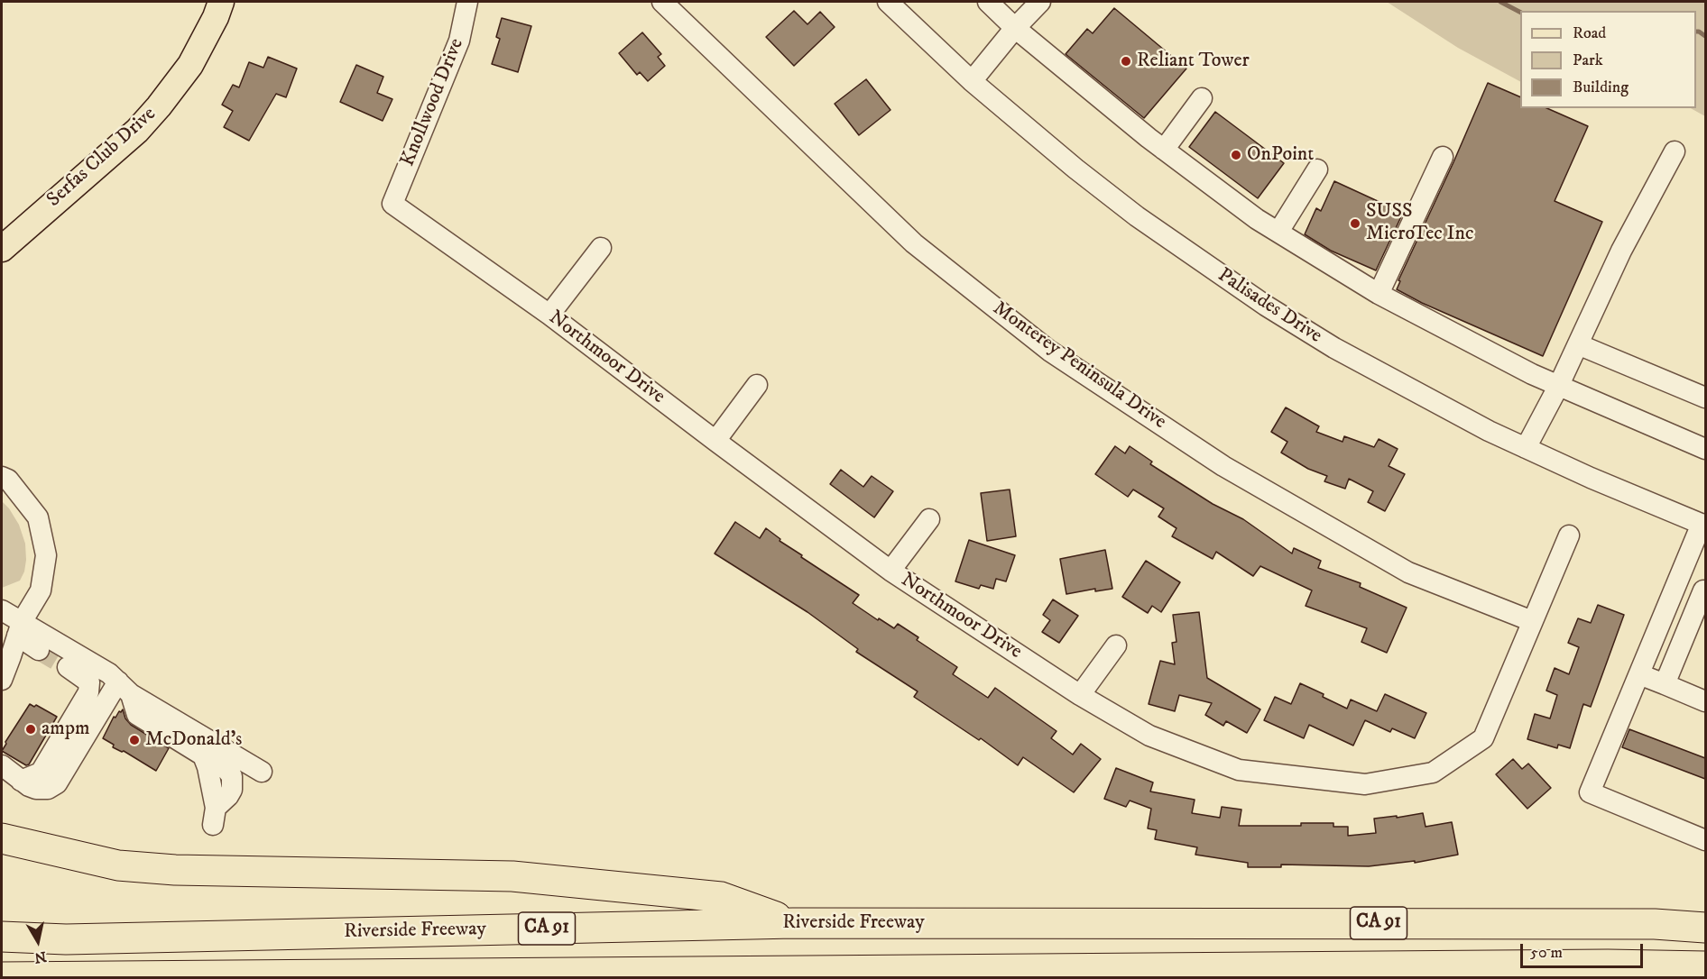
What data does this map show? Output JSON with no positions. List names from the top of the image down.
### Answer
{
  "streets": {
    "highway": ["Riverside Freeway", "CA 91"],
    "main road": ["Serfas Club Drive"],
    "street": [
      "Knollwood Drive",
      "Palisades Drive",
      "Northmoor Drive",
      "Monterey Peninsula Drive"
    ]
  },
  "crossings": [
    ["Knollwood Drive", "Northmoor Drive"],
    ["Northmoor Drive", "Monterey Peninsula Drive"]
  ],
  "places": [
    "Reliant Tower",
    "OnPoint",
    "SUSS MicroTec Inc",
    "ampm",
    "McDonald's"
  ],
  "legend": ["Road", "Park", "Building"],
  "scale_bar": "50 m",
  "north": "bottom"
}
